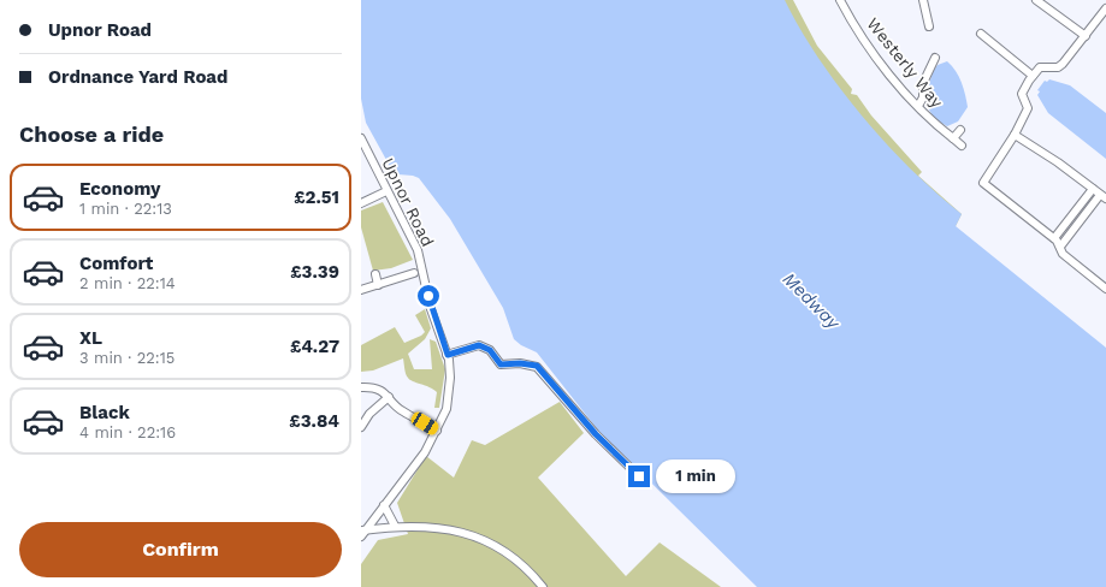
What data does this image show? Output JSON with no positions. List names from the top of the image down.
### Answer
{
  "streets": {
    "street": ["Westerly Way", "Upnor Road"]
  },
  "water": ["Medway"],
  "page": {
    "banner": ["Upnor Road", "Ordnance Yard Road"],
    "heading": "Choose a ride",
    "list": [
      {
        "name": "Economy",
        "note": "1 min · 22:13",
        "value": "£2.51"
      },
      {
        "name": "Comfort",
        "note": "2 min · 22:14",
        "value": "£3.39"
      },
      {
        "name": "XL",
        "note": "3 min · 22:15",
        "value": "£4.27"
      },
      {
        "name": "Black",
        "note": "4 min · 22:16",
        "value": "£3.84"
      }
    ],
    "bubble": "1 min",
    "buttons": "Confirm"
  }
}
